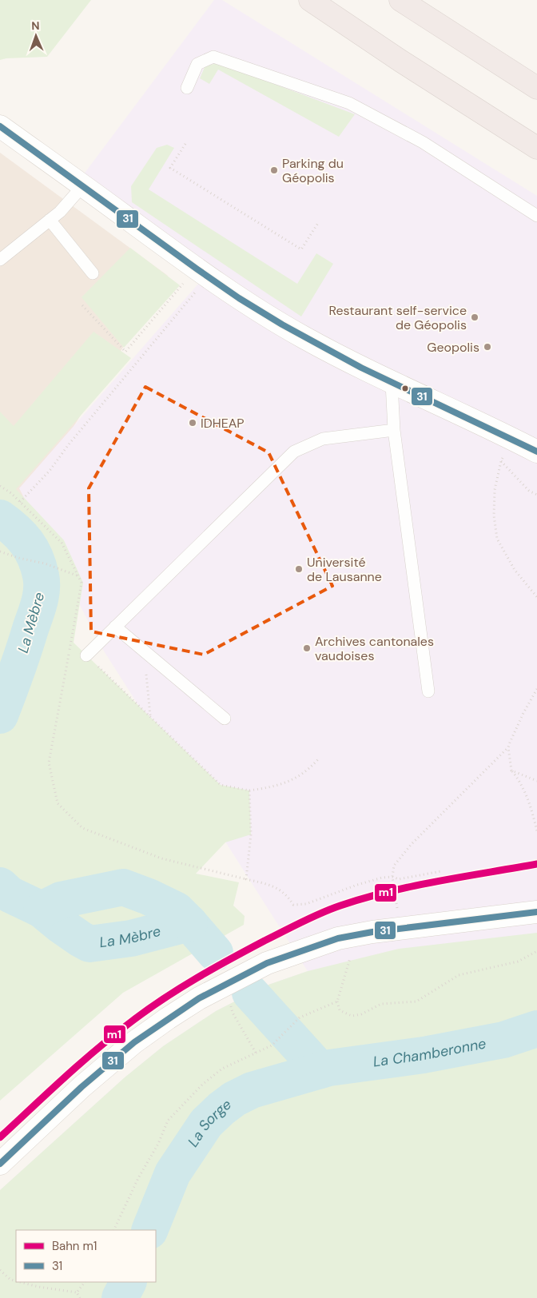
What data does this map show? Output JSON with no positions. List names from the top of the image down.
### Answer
{
  "water": ["La Mèbre", "La Chamberonne", "La Sorge"],
  "places": [
    "Parking du Géopolis",
    "Restaurant self-service de Géopolis",
    "Geopolis",
    "IDHEAP",
    "Université de Lausanne",
    "Archives cantonales vaudoises"
  ],
  "lines": ["transit line 31", "rail line m1"],
  "legend": ["Bahn m1", "31"],
  "north": "top"
}
